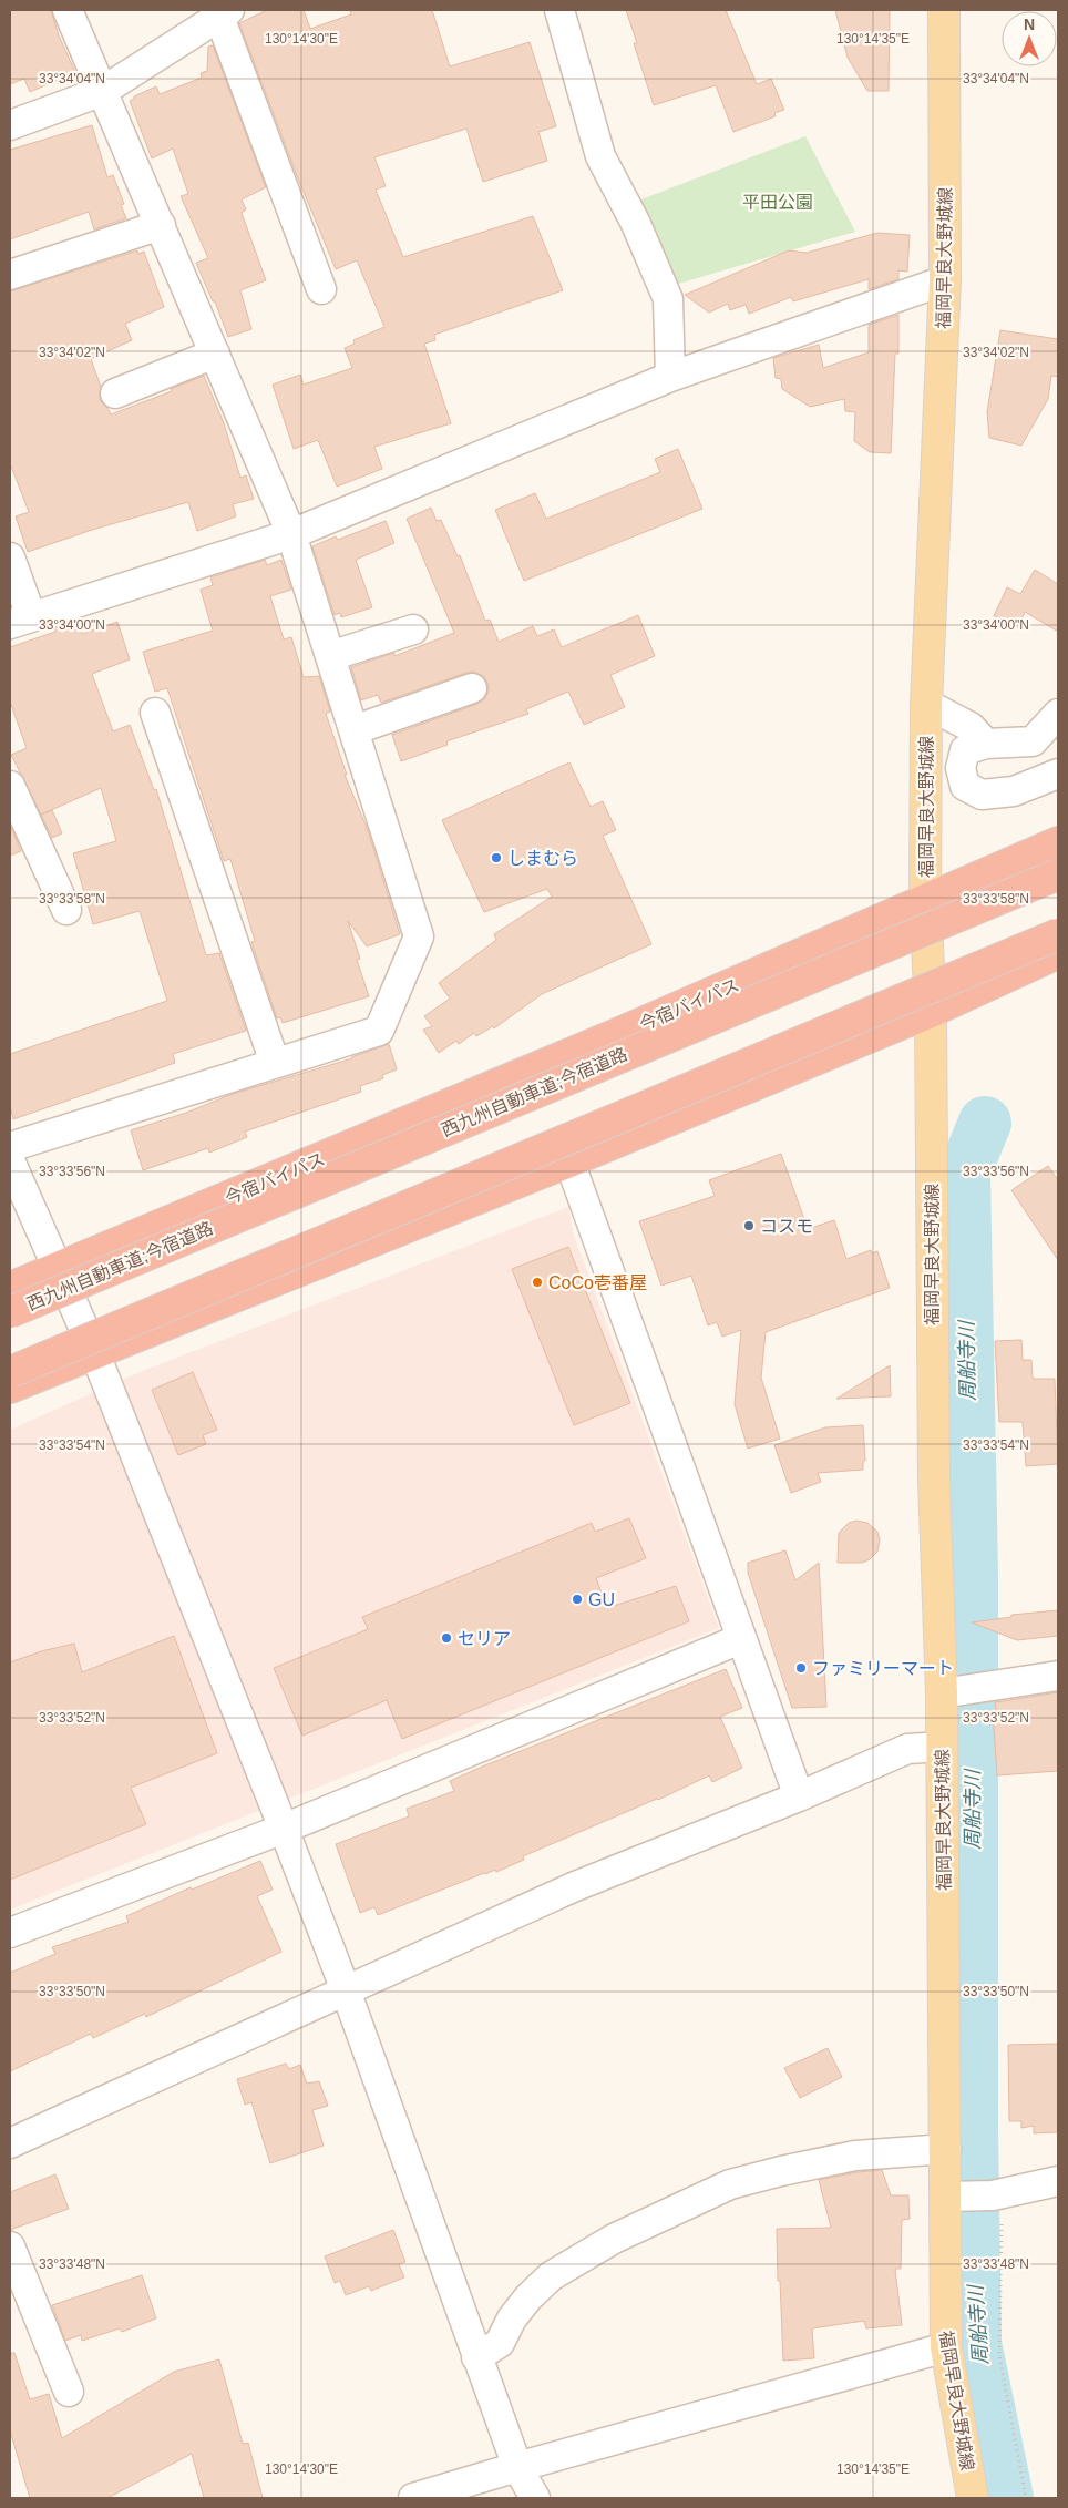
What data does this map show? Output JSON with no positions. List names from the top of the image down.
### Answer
{
  "streets": {
    "highway": ["今宿バイパス", "西九州自動車道;今宿道路"],
    "main road": ["福岡早良大野城線"]
  },
  "crossings": [
    ["福岡早良大野城線", "今宿バイパス"]
  ],
  "water": ["周船寺川"],
  "parks": ["平田公園"],
  "places": [
    "しまむら",
    "コスモ",
    "CoCo壱番屋",
    "GU",
    "セリア",
    "ファミリーマート"
  ],
  "north": "top",
  "coordinates": [
    "130°14'30\"E",
    "130°14'35\"E",
    "33°34'04\"N",
    "33°34'02\"N",
    "33°34'00\"N",
    "33°33'58\"N",
    "33°33'56\"N",
    "33°33'54\"N",
    "33°33'52\"N",
    "33°33'50\"N",
    "33°33'48\"N"
  ]
}
